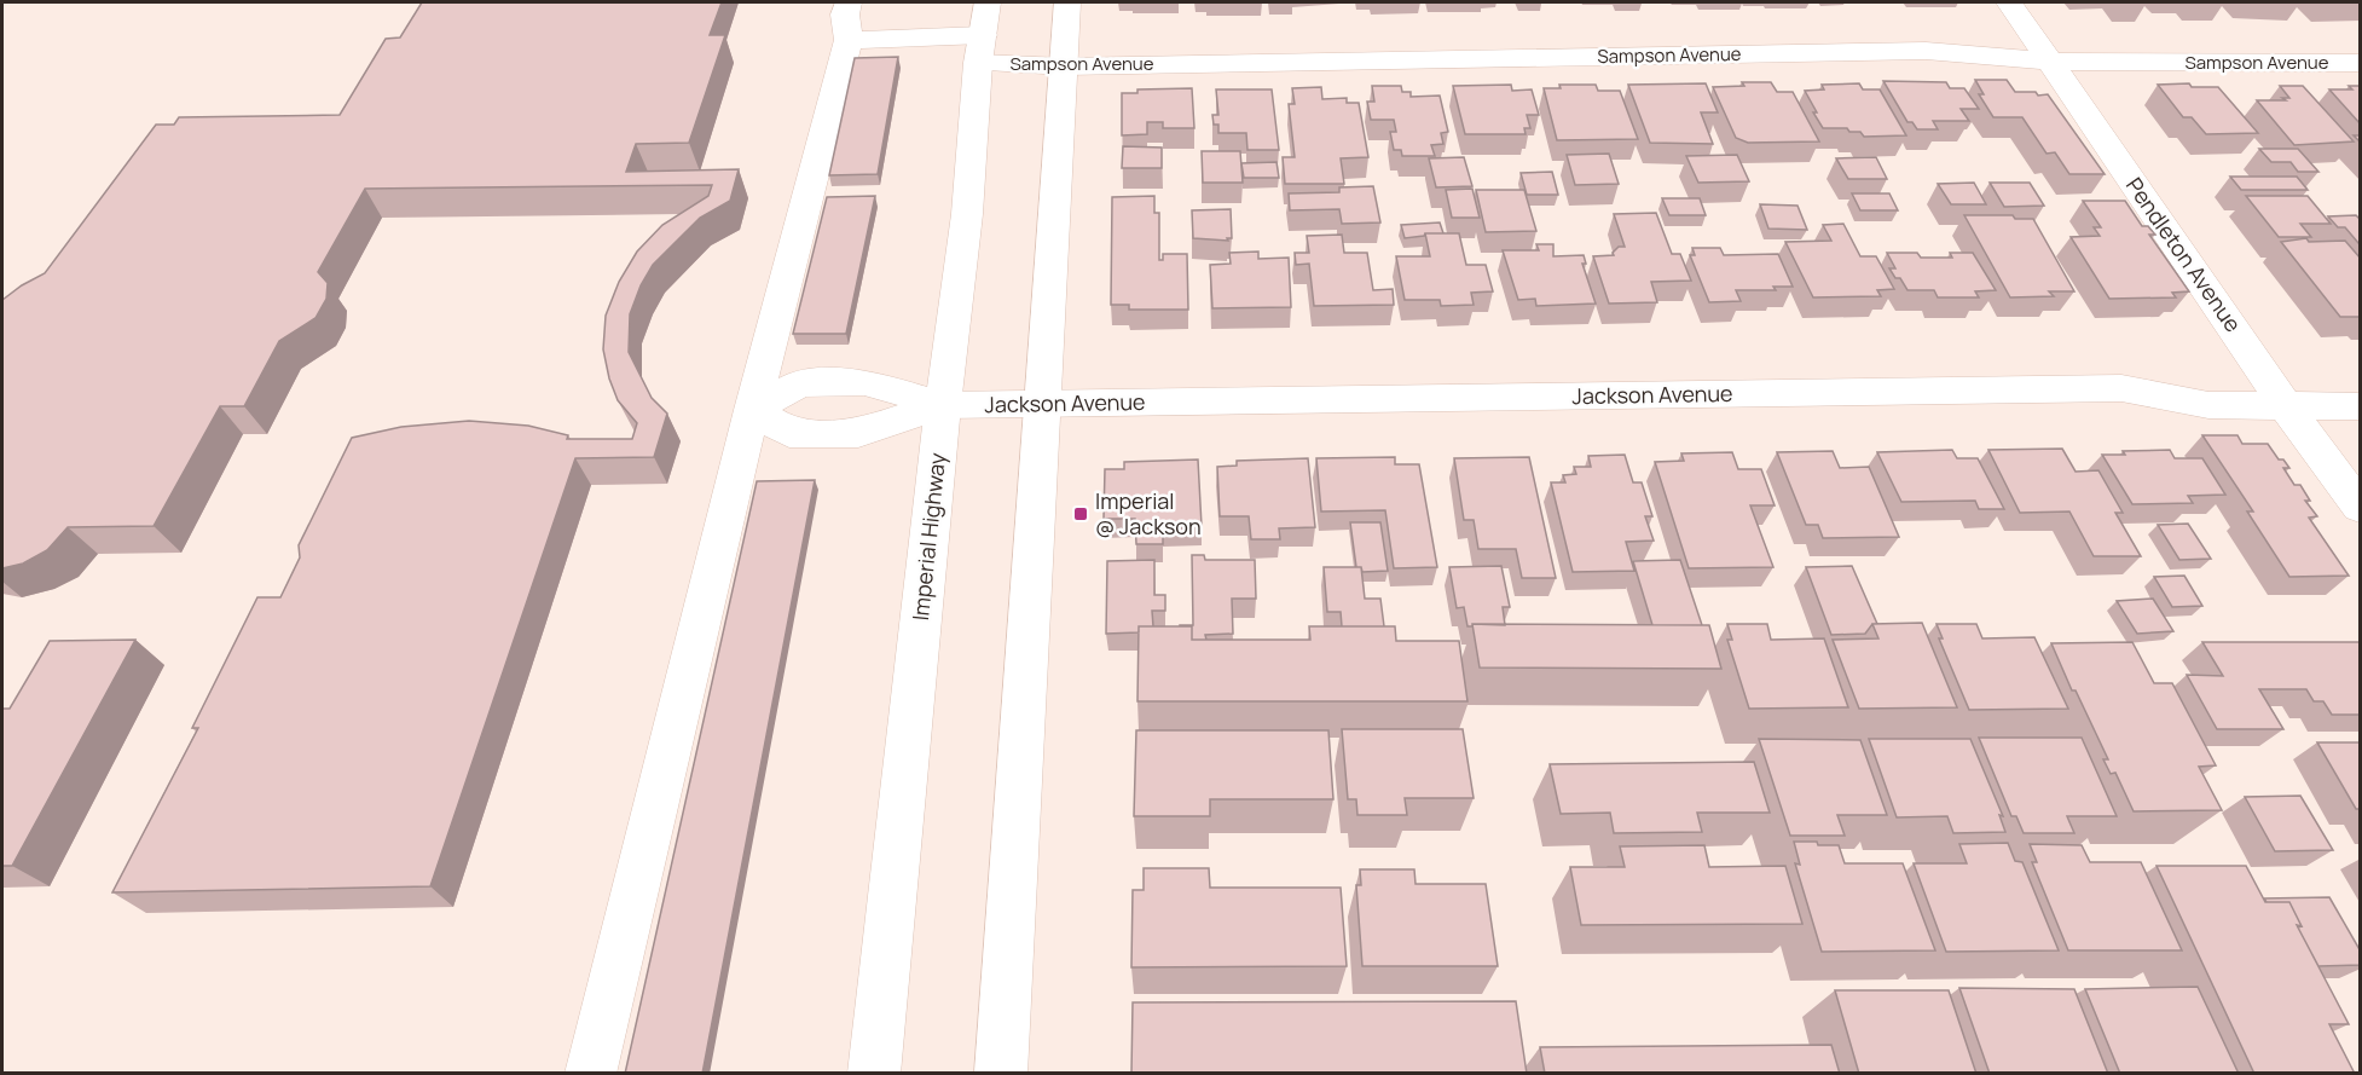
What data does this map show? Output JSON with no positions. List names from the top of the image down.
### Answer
{
  "streets": {
    "street": [
      "Sampson Avenue",
      "Pendleton Avenue",
      "Jackson Avenue",
      "Imperial Highway"
    ]
  },
  "crossings": [
    ["Sampson Avenue", "Pendleton Avenue"],
    ["Sampson Avenue", "Imperial Highway"],
    ["Pendleton Avenue", "Jackson Avenue"],
    ["Jackson Avenue", "Imperial Highway"]
  ],
  "places": {
    "transit": ["Imperial @ Jackson"]
  }
}
